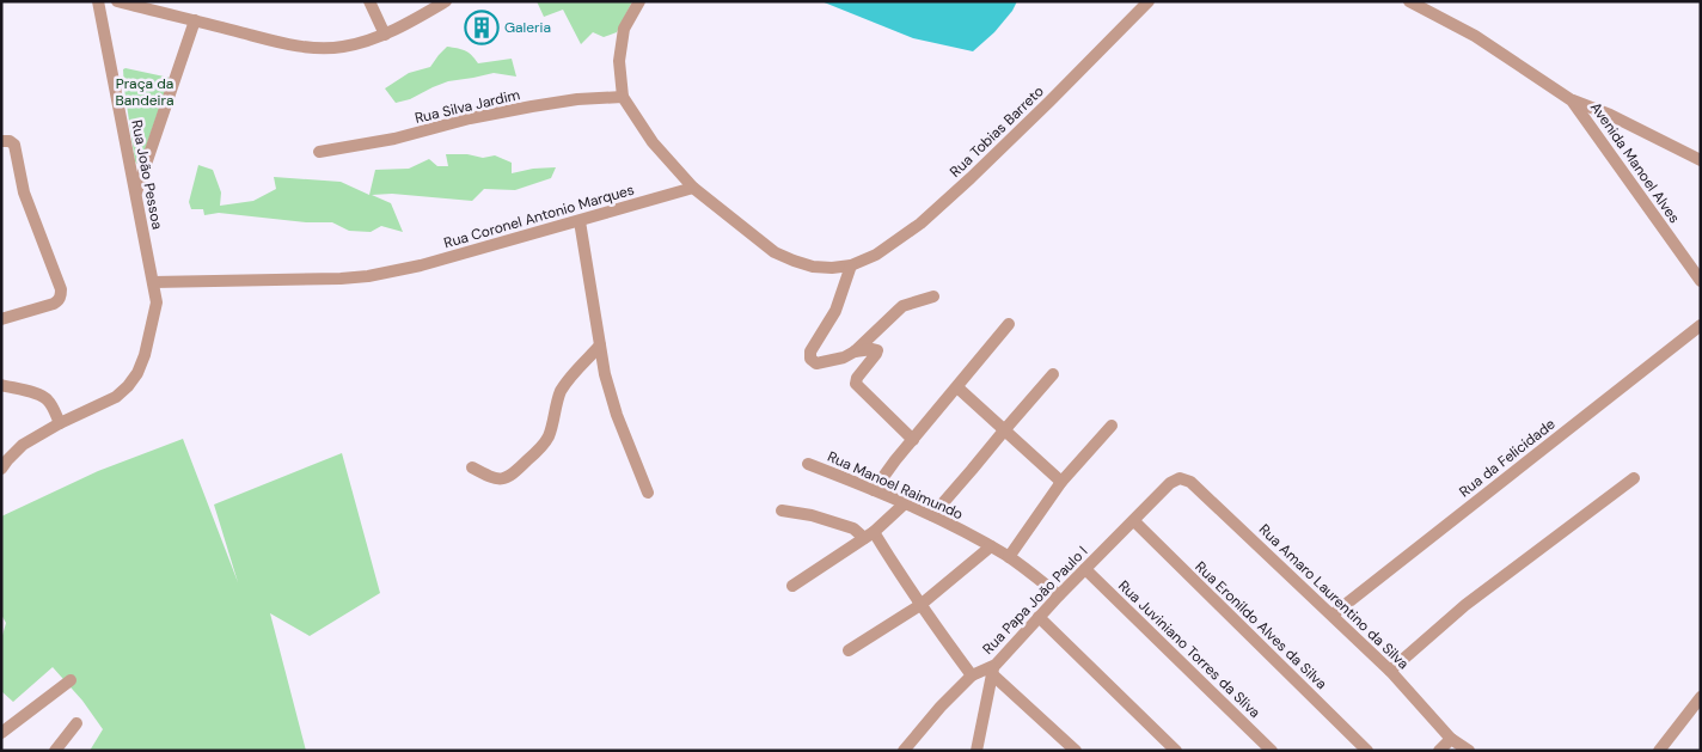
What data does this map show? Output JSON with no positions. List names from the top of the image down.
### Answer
{
  "streets": {
    "street": [
      "Rua Silva Jardim",
      "Rua Tobias Barreto",
      "Avenida Manoel Alves",
      "Rua João Pessoa",
      "Rua Coronel Antonio Marques",
      "Rua da Felicidade",
      "Rua Manoel Raimundo",
      "Rua Amaro Laurentino da Silva",
      "Rua Papa João Paulo I",
      "Rua Eronildo Alves da Silva",
      "Rua Juviniano Torres da Sliva"
    ]
  },
  "crossings": [
    ["Rua João Pessoa", "Rua Coronel Antonio Marques"],
    ["Rua da Felicidade", "Rua Amaro Laurentino da Silva"],
    ["Rua Manoel Raimundo", "Rua Papa João Paulo I"],
    ["Rua Amaro Laurentino da Silva", "Rua Papa João Paulo I"],
    ["Rua Papa João Paulo I", "Rua Eronildo Alves da Silva"],
    ["Rua Papa João Paulo I", "Rua Juviniano Torres da Sliva"]
  ],
  "parks": ["Praça da Bandeira"],
  "places": {
    "building": ["Galeria"]
  }
}
